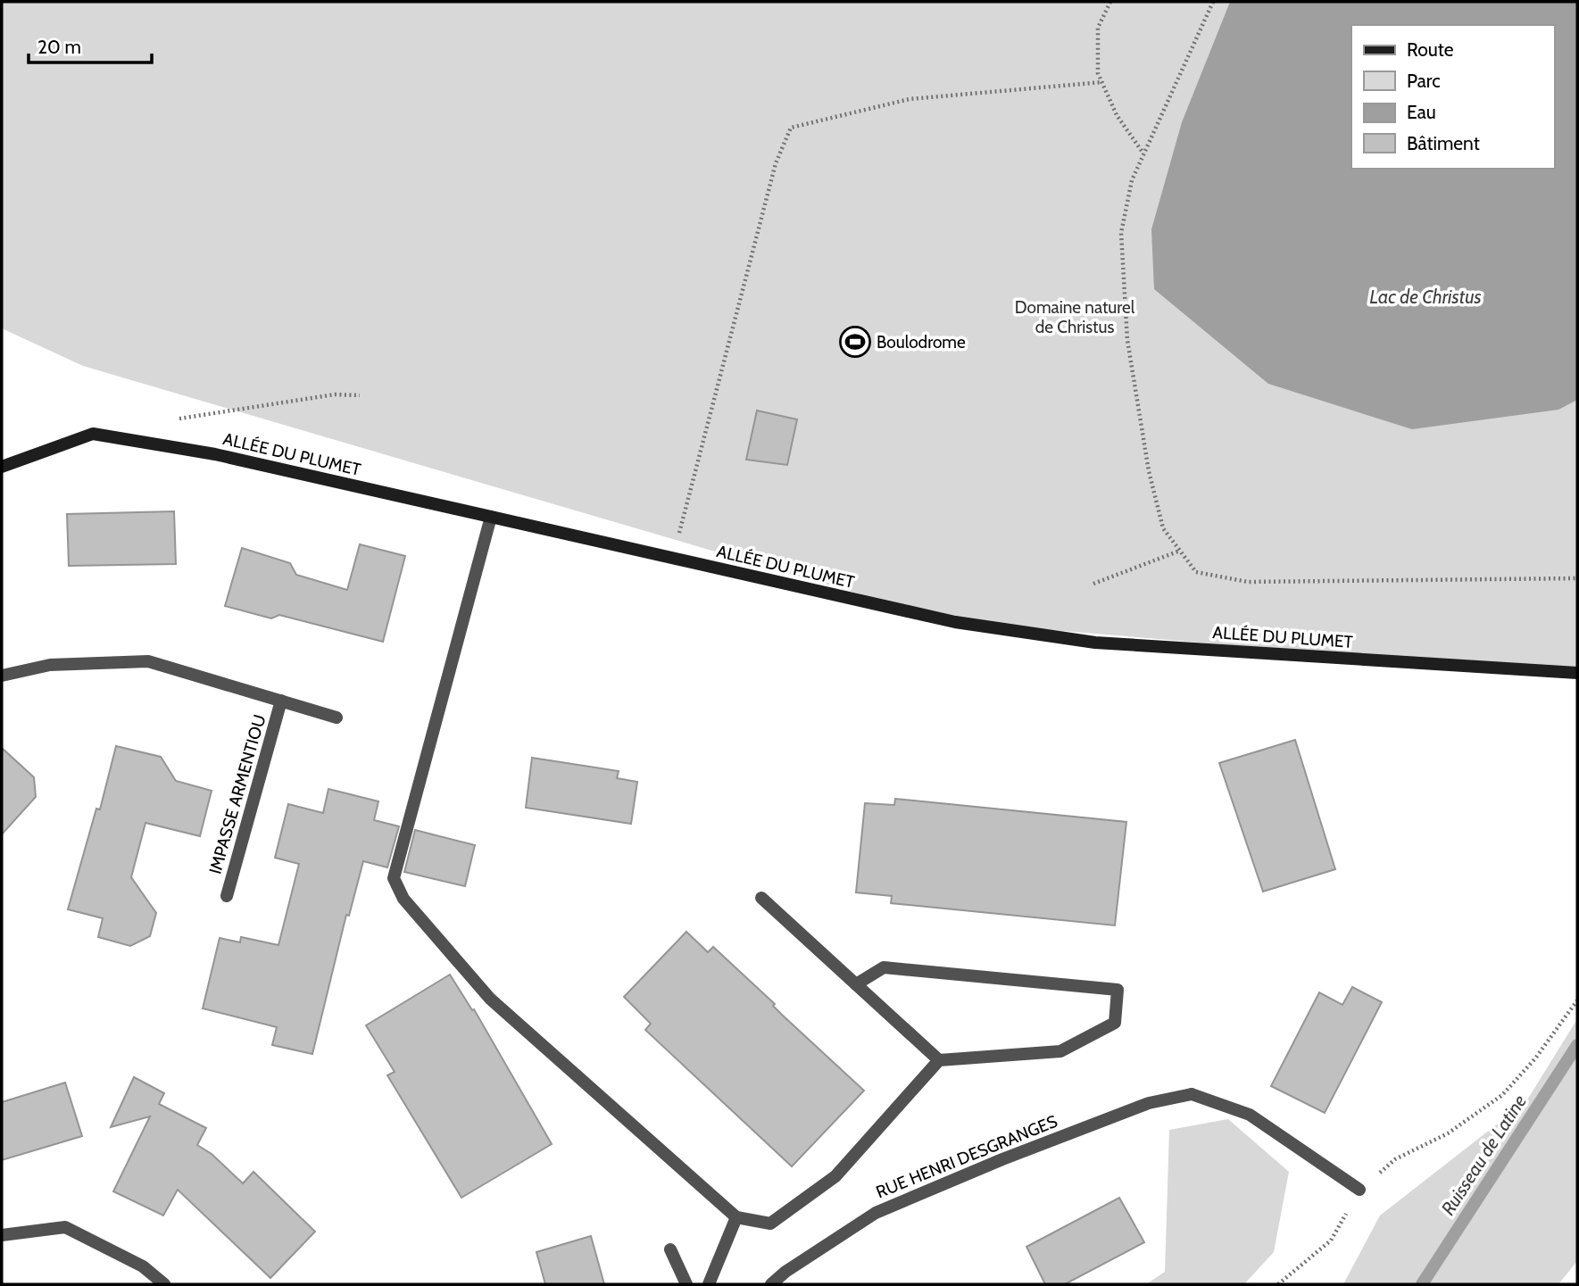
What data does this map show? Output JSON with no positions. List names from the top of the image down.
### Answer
{
  "streets": {
    "street": ["ALLÉE DU PLUMET", "IMPASSE ARMENTIOU", "RUE HENRI DESGRANGES"]
  },
  "water": ["Lac de Christus", "Ruisseau de Latine"],
  "parks": ["Domaine naturel de Christus"],
  "places": {
    "sports": ["Boulodrome"]
  },
  "legend": [
    "Route",
    "Parc",
    "Eau",
    "Bâtiment"
  ],
  "scale_bar": "20 m"
}
